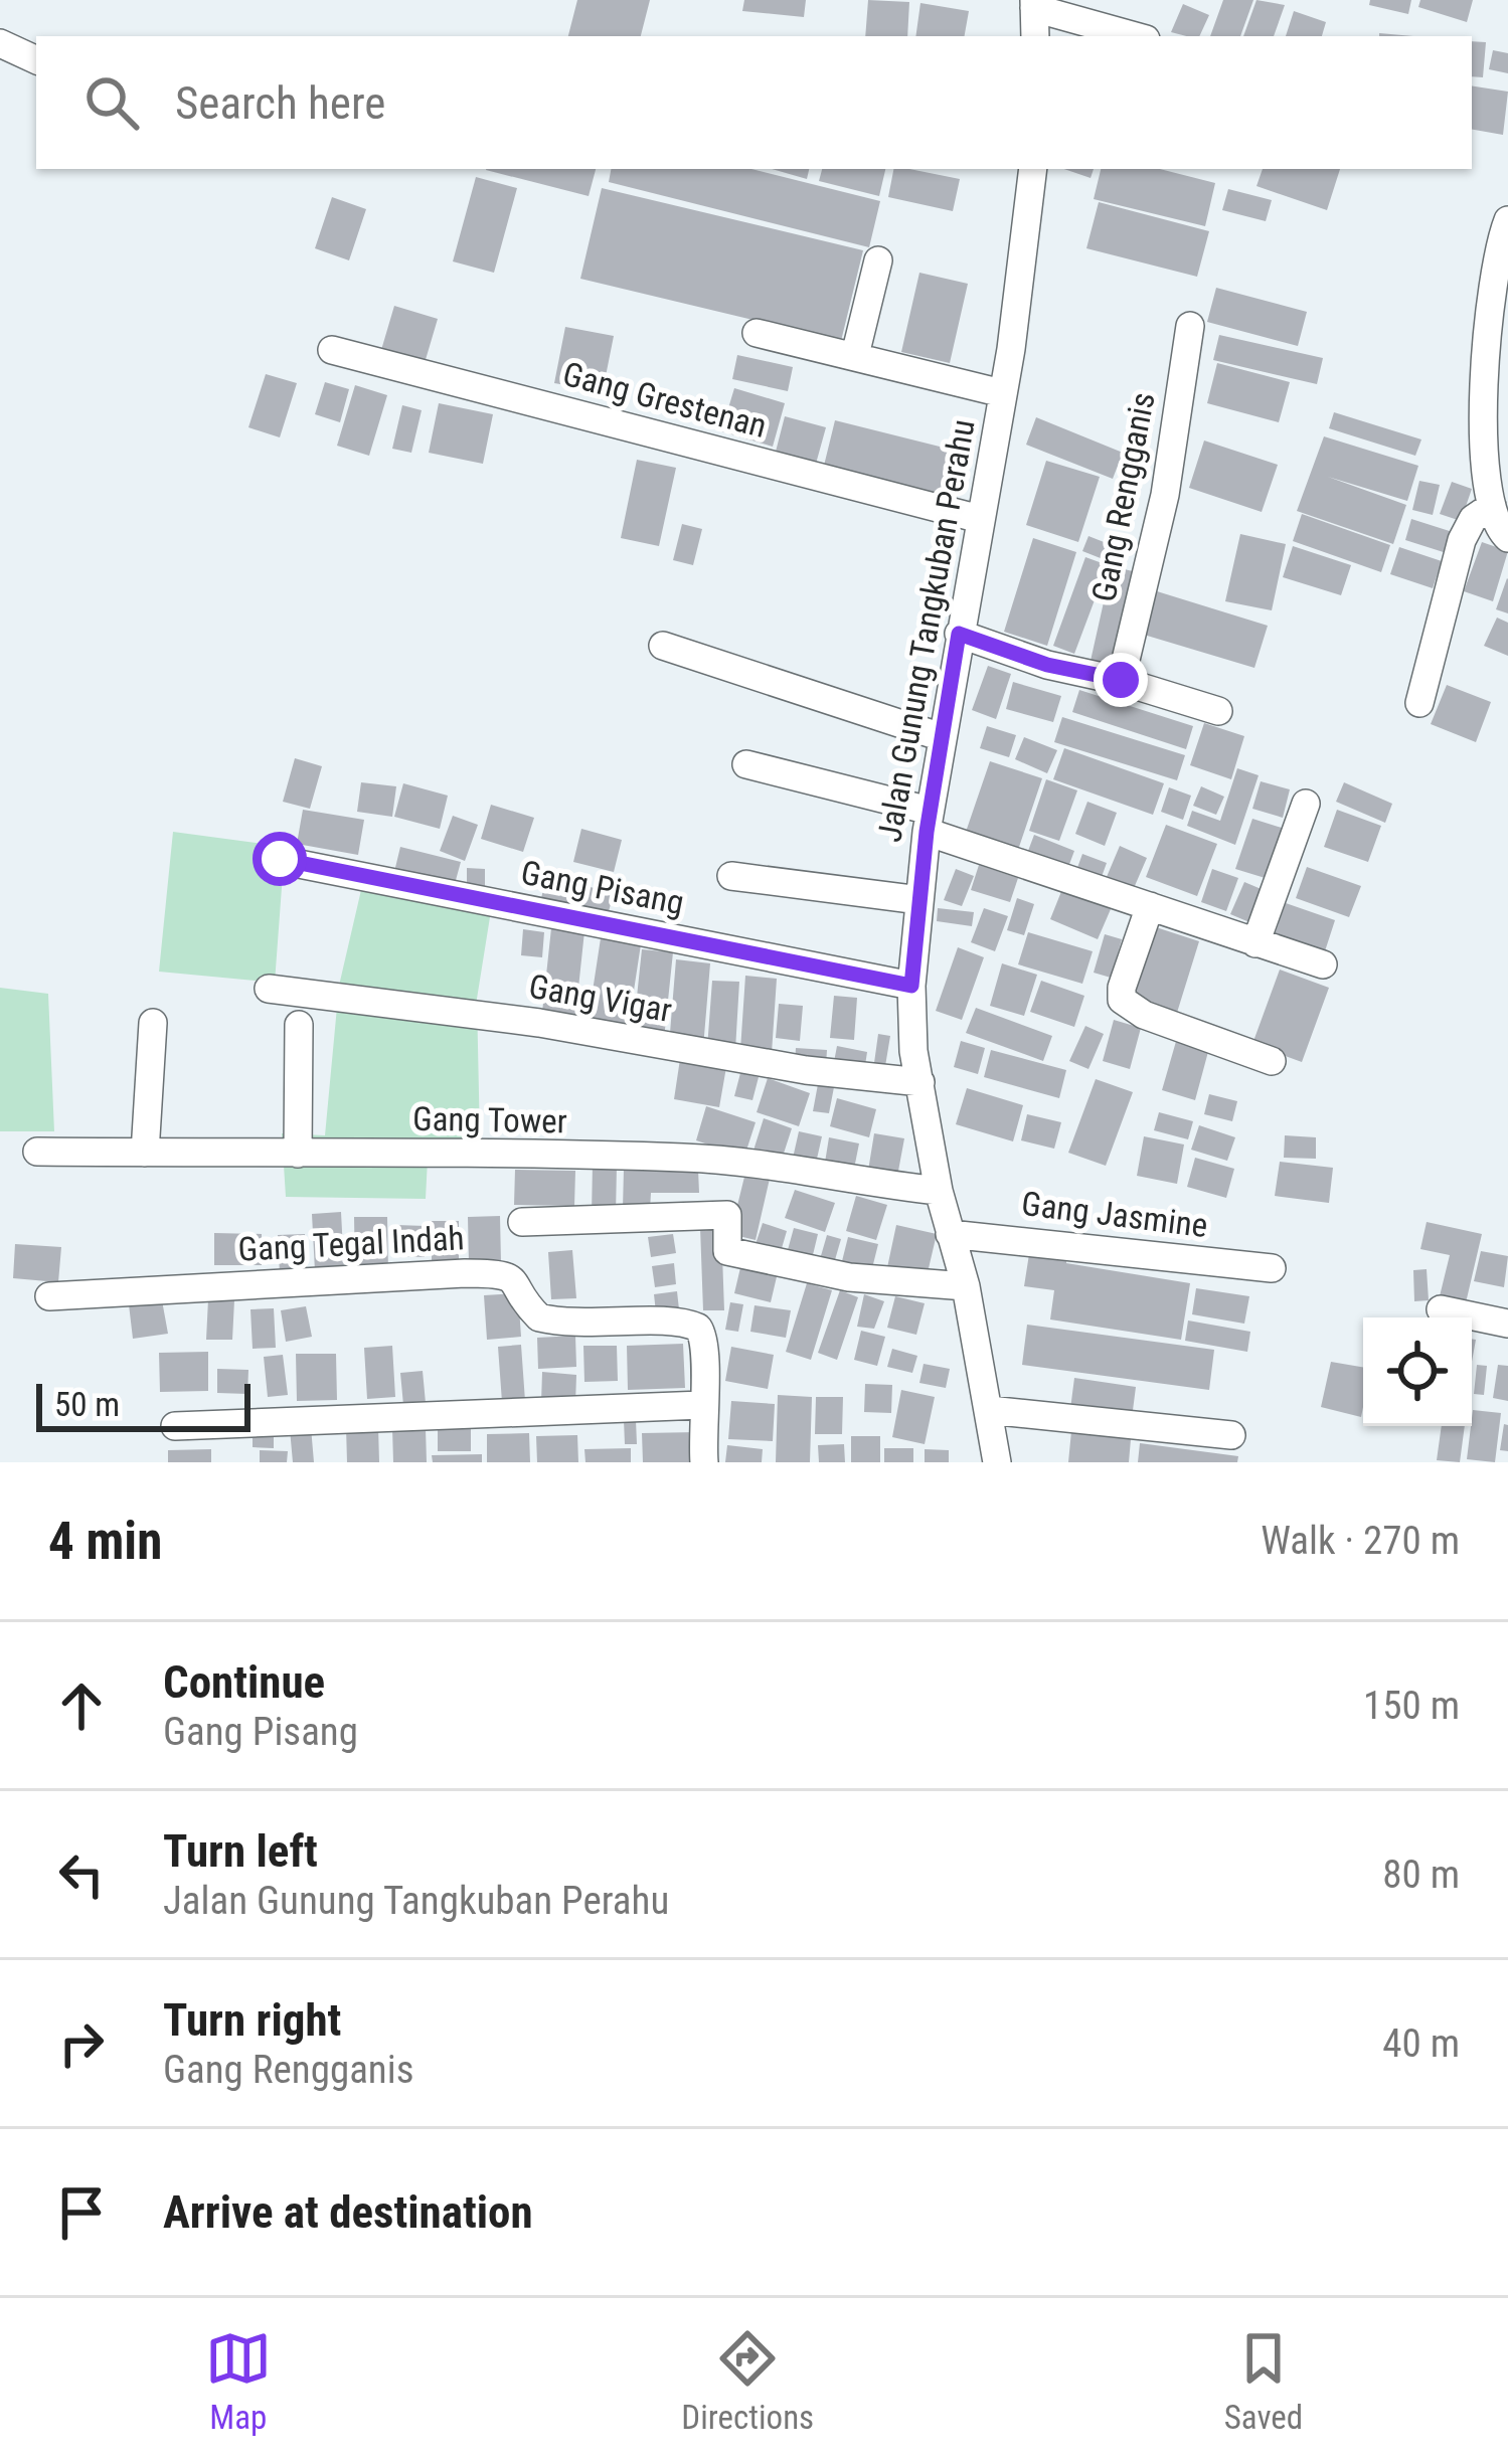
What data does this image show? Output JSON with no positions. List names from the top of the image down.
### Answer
{
  "streets": {
    "street": [
      "Gang Grestenan",
      "Gang Rengganis",
      "Jalan Gunung Tangkuban Perahu",
      "Gang Pisang",
      "Gang Vigar",
      "Gang Tower",
      "Gang Jasmine",
      "Gang Tegal Indah"
    ]
  },
  "crossings": [
    ["Gang Grestenan", "Jalan Gunung Tangkuban Perahu"],
    ["Jalan Gunung Tangkuban Perahu", "Gang Pisang"],
    ["Jalan Gunung Tangkuban Perahu", "Gang Vigar"],
    ["Jalan Gunung Tangkuban Perahu", "Gang Tower"],
    ["Jalan Gunung Tangkuban Perahu", "Gang Jasmine"]
  ],
  "scale_bar": "50 m",
  "page": {
    "search": "Search here",
    "scale": "50 m",
    "heading": ["4 min", "Walk · 270 m"],
    "list": [
      ["Continue", "Gang Pisang", "150 m"],
      ["Turn left", "Jalan Gunung Tangkuban Perahu", "80 m"],
      ["Turn right", "Gang Rengganis", "40 m"],
      "Arrive at destination"
    ],
    "nav": ["Map", "Directions", "Saved"]
  }
}
